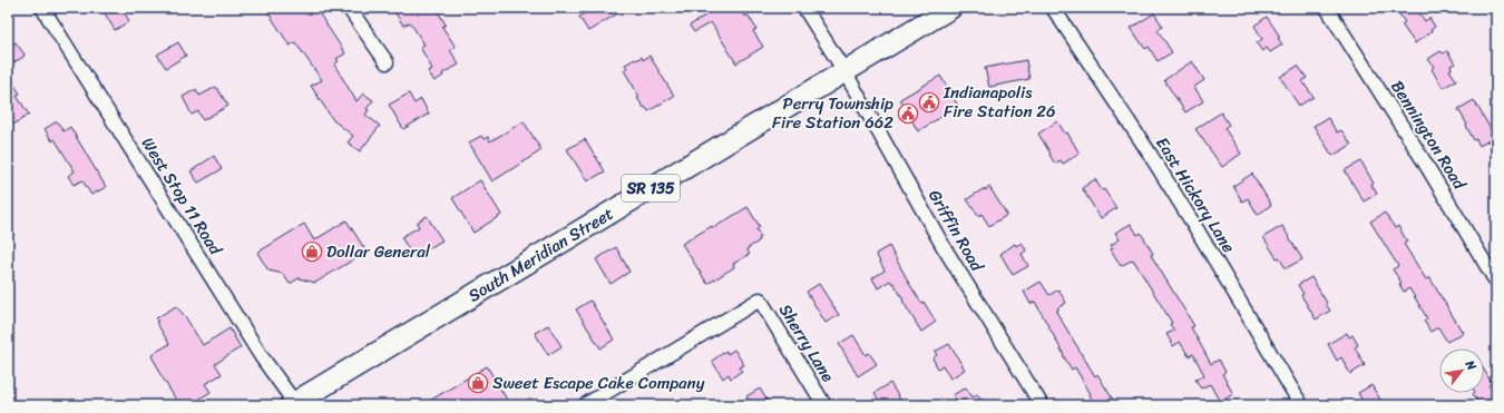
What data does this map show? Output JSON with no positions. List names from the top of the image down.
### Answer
{
  "streets": {
    "main road": ["SR 135", "South Meridian Street"],
    "street": [
      "Bennington Road",
      "East Hickory Lane",
      "West Stop 11 Road",
      "Griffin Road",
      "Sherry Lane"
    ]
  },
  "crossings": [
    ["West Stop 11 Road", "South Meridian Street"],
    ["Griffin Road", "South Meridian Street"]
  ],
  "places": {
    "public building": ["Indianapolis Fire Station 26", "Perry Township Fire Station 662"],
    "shop": ["Dollar General", "Sweet Escape Cake Company"]
  },
  "north": "top right"
}
